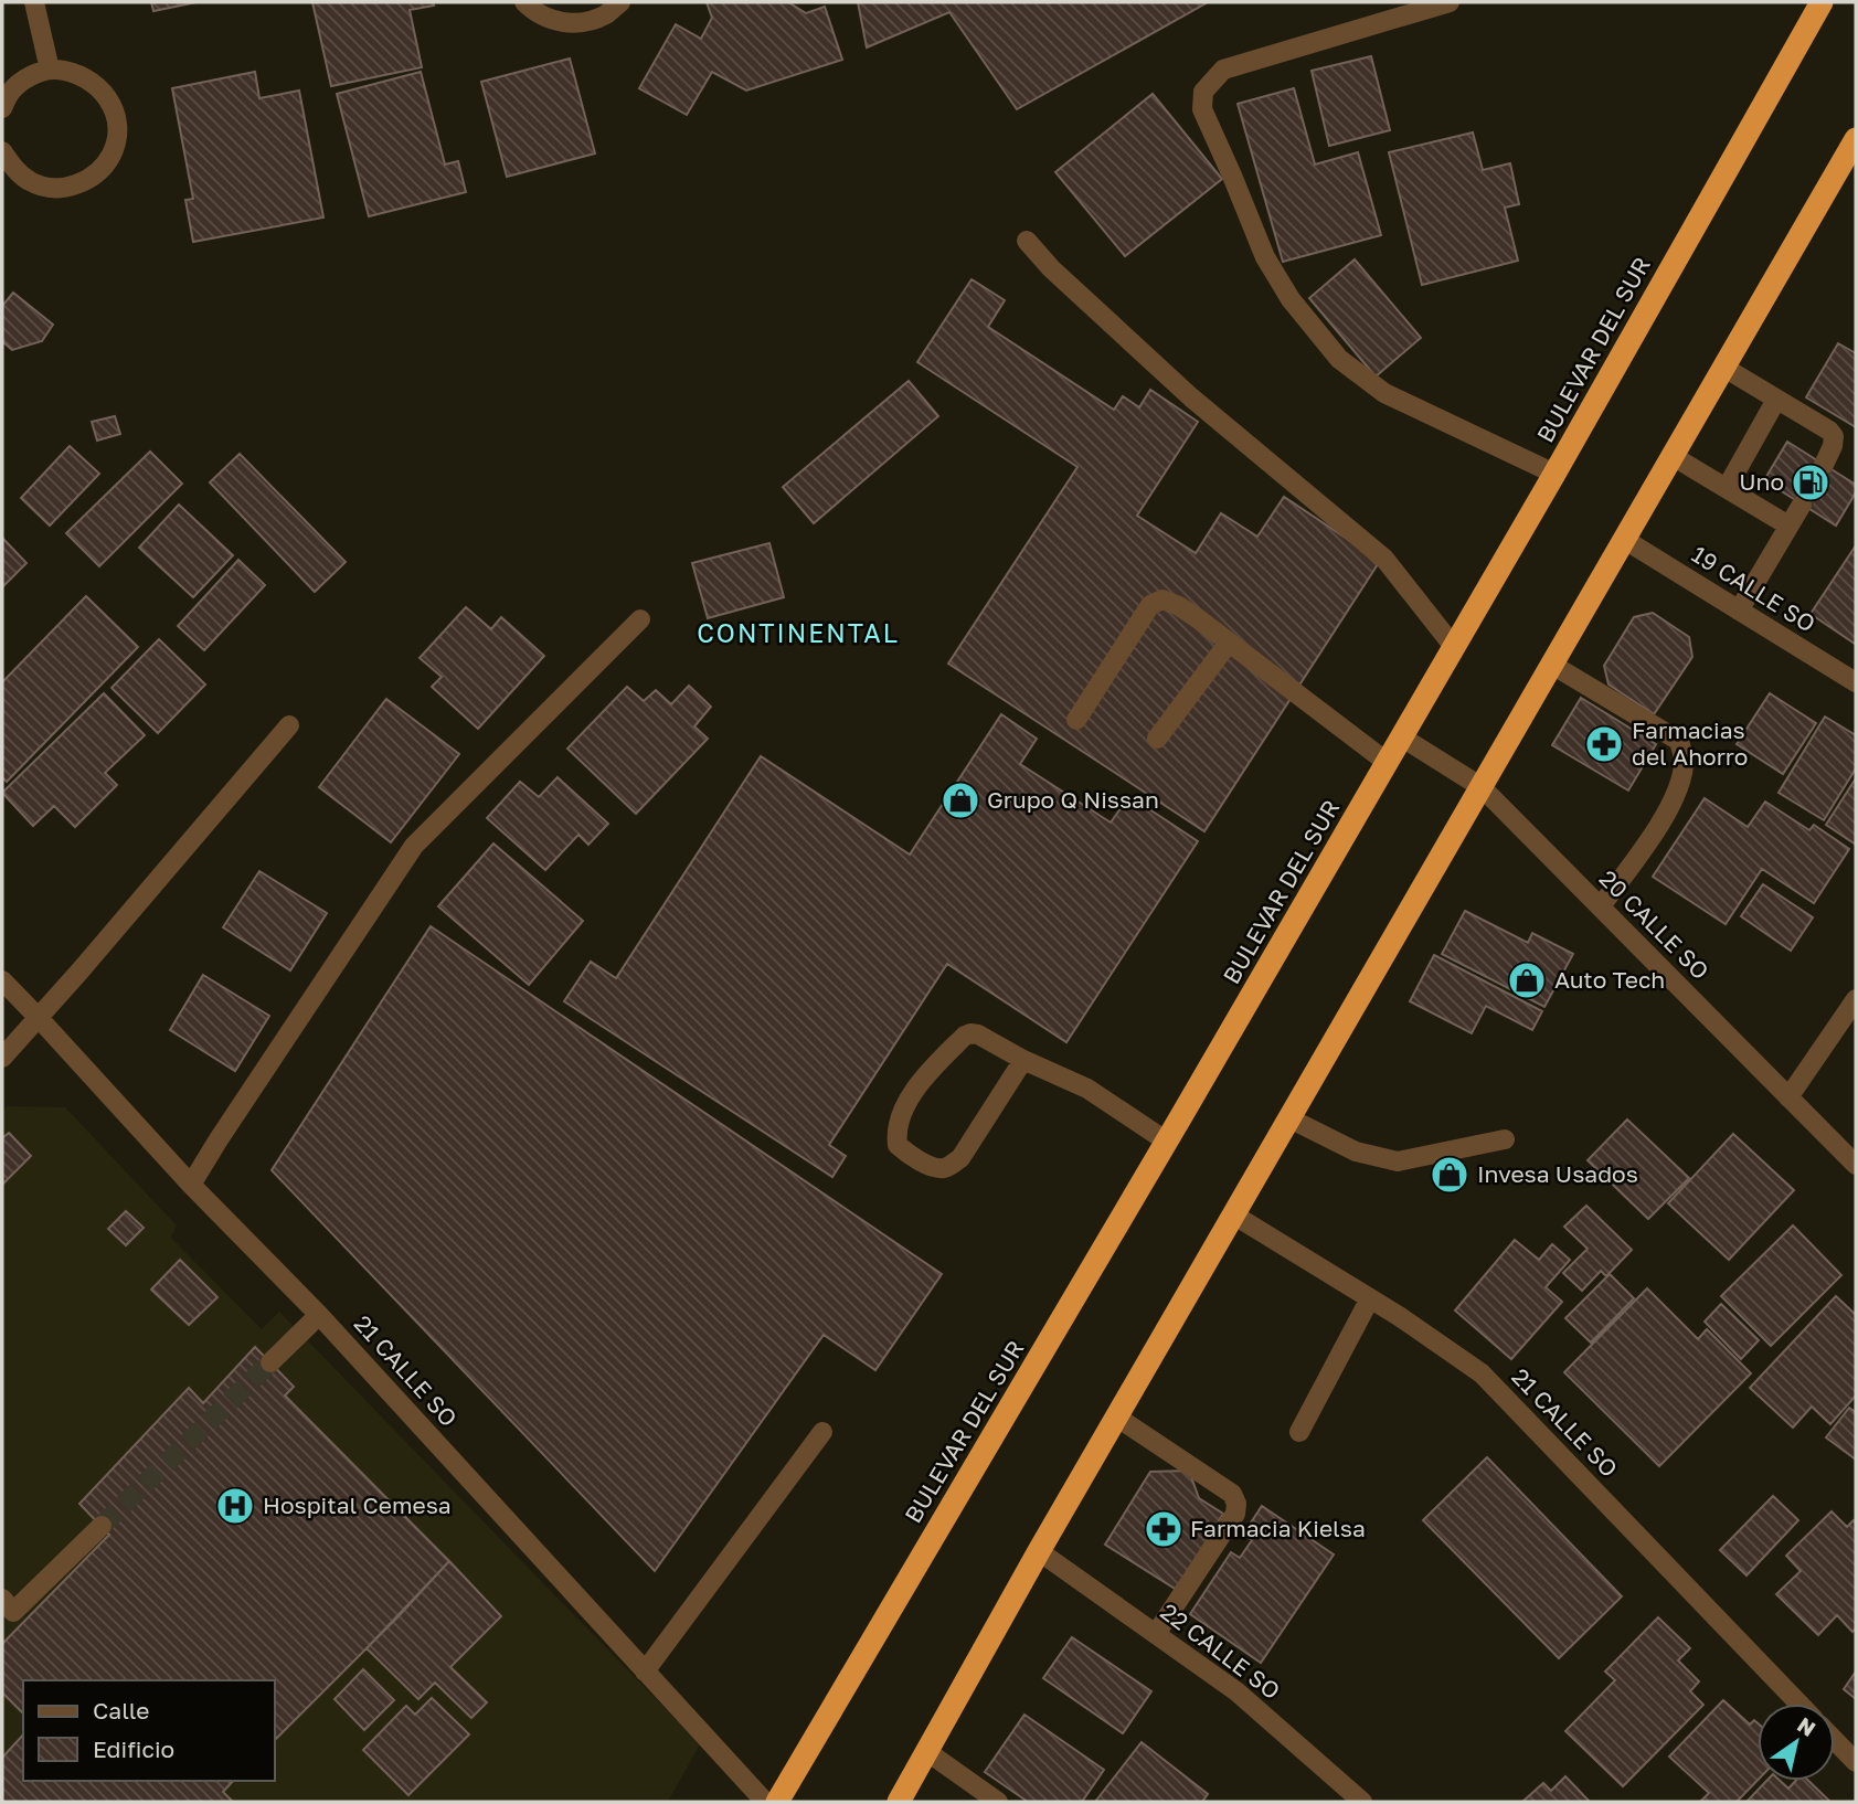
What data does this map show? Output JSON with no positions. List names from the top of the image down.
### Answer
{
  "streets": {
    "highway": ["BULEVAR DEL SUR"],
    "street": [
      "19 CALLE SO",
      "20 CALLE SO",
      "21 CALLE SO",
      "22 CALLE SO"
    ]
  },
  "crossings": [
    ["BULEVAR DEL SUR", "20 CALLE SO"]
  ],
  "districts": ["CONTINENTAL"],
  "places": {
    "fuel station": ["Uno"],
    "pharmacy": ["Farmacias del Ahorro", "Farmacia Kielsa"],
    "shop": ["Grupo Q Nissan", "Auto Tech", "Invesa Usados"],
    "hospital": ["Hospital Cemesa"]
  },
  "legend": ["Calle", "Edificio"],
  "north": "top right"
}
